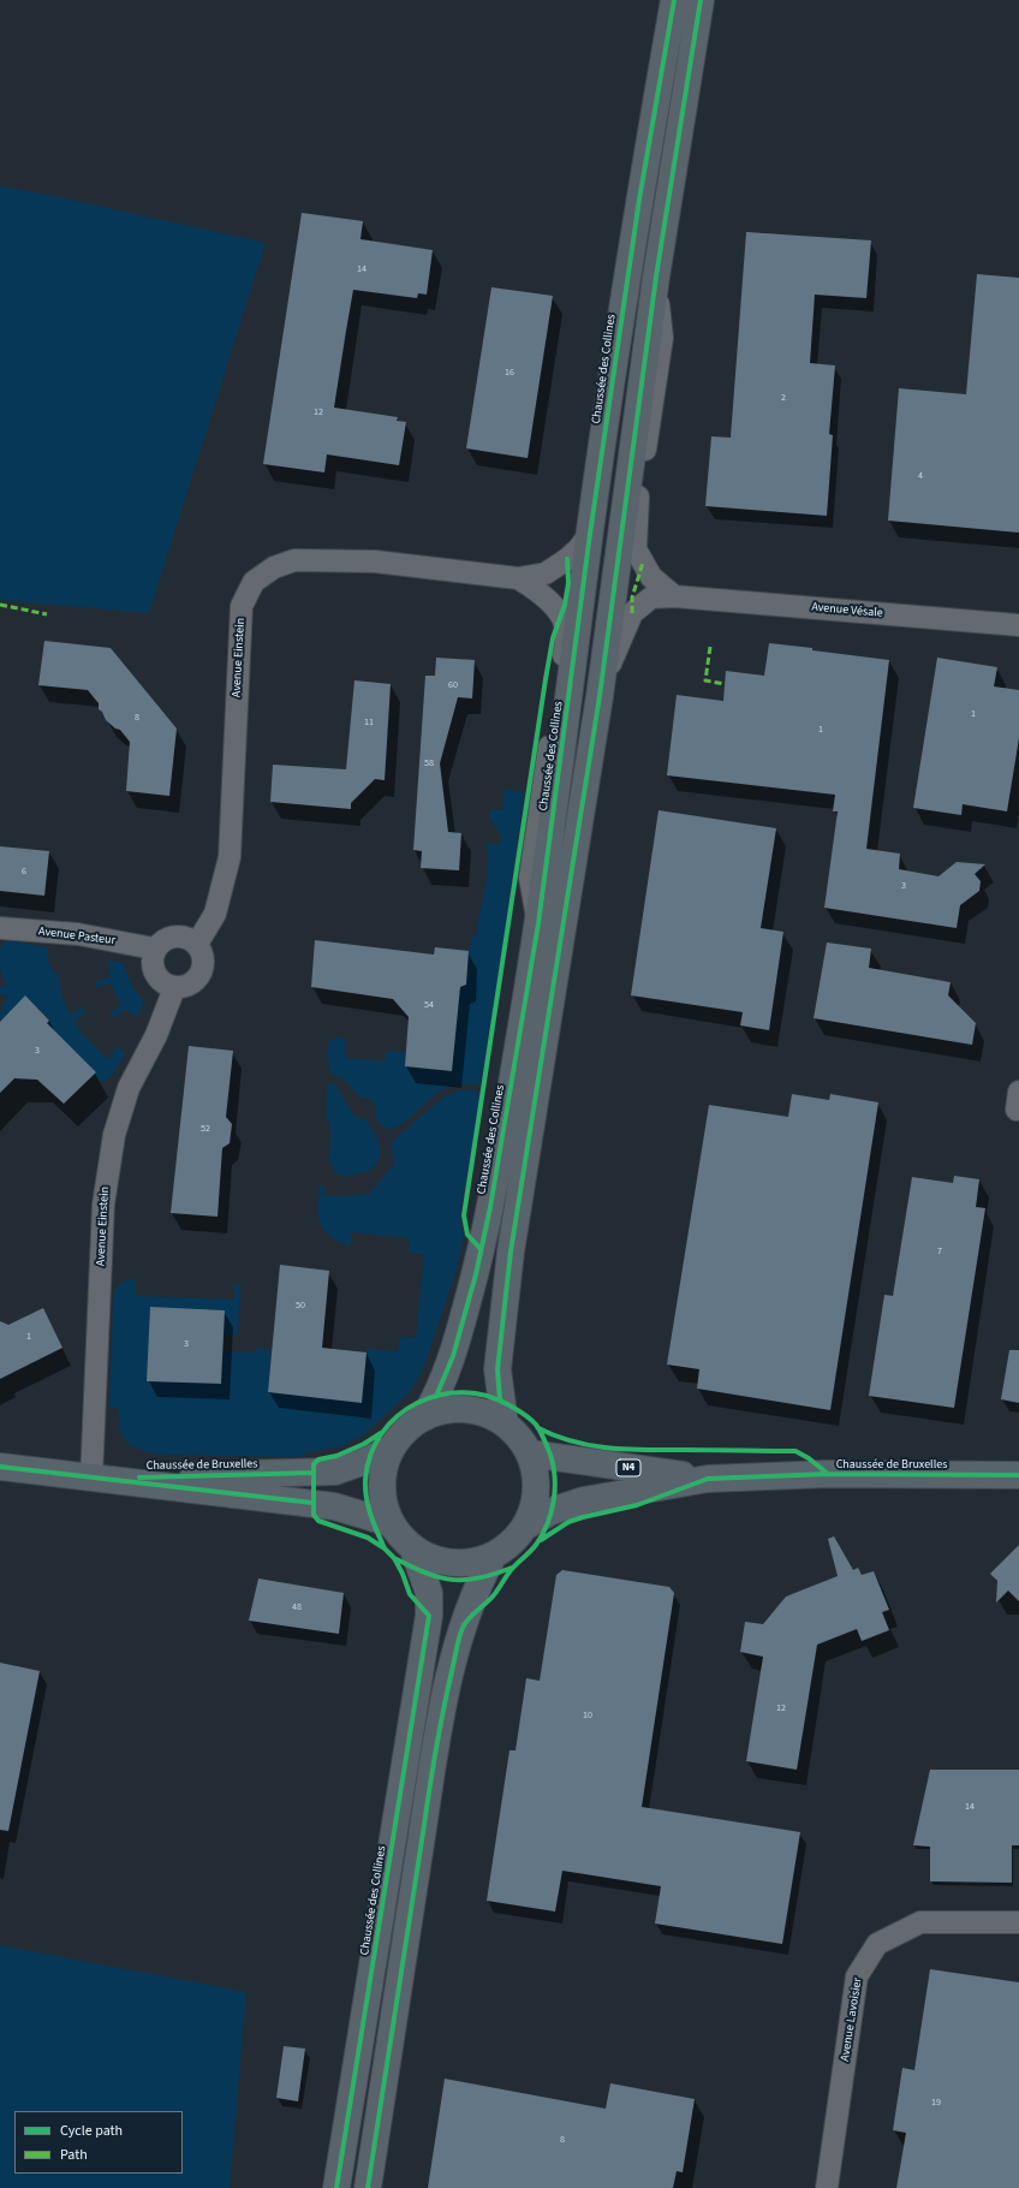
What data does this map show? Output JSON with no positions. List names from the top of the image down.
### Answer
{
  "streets": {
    "main road": ["Chaussée des Collines", "Chaussée de Bruxelles", "N4"],
    "street": [
      "Avenue Vésale",
      "Avenue Einstein",
      "Avenue Pasteur",
      "Avenue Lavoisier"
    ]
  },
  "crossings": [
    ["Chaussée des Collines", "Avenue Einstein"],
    ["Chaussée des Collines", "Chaussée de Bruxelles"],
    ["Avenue Einstein", "Avenue Pasteur"],
    ["Avenue Einstein", "Chaussée de Bruxelles"]
  ],
  "house_numbers": [
    "14",
    "16",
    "2",
    "12",
    "4",
    "60",
    "1",
    "8",
    "11",
    "1",
    "58",
    "6",
    "3",
    "54",
    "3",
    "52",
    "7",
    "50",
    "1",
    "3",
    "48",
    "12",
    "10",
    "14",
    "19",
    "8"
  ],
  "legend": ["Cycle path", "Path"]
}
